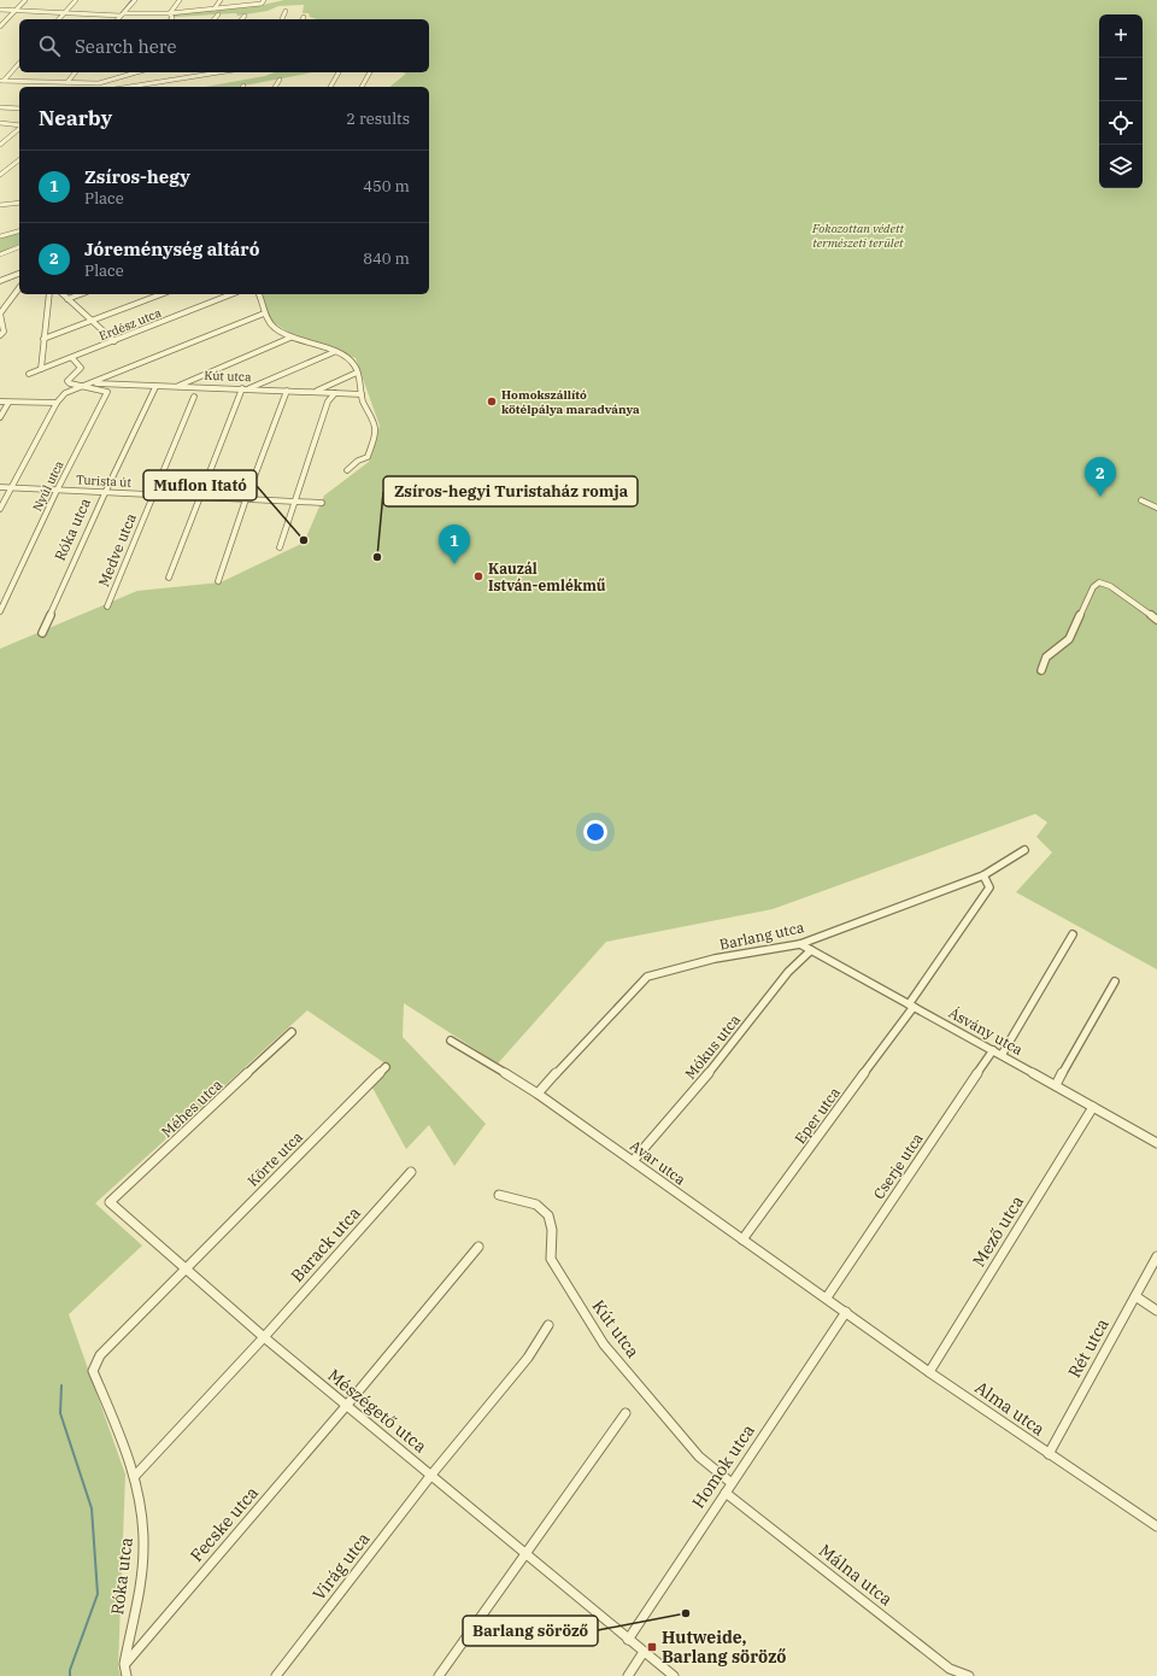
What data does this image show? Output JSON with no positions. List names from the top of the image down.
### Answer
{
  "streets": {
    "street": [
      "Erdész utca",
      "Kút utca",
      "Turista út",
      "Nyúl utca",
      "Róka utca",
      "Medve utca",
      "Barlang utca",
      "Ásvány utca",
      "Mókus utca",
      "Méhes utca",
      "Eper utca",
      "Körte utca",
      "Avar utca",
      "Cserje utca",
      "Mező utca",
      "Barack utca",
      "Rét utca",
      "Alma utca",
      "Mészégető utca",
      "Homok utca",
      "Fecske utca",
      "Virág utca",
      "Málna utca"
    ]
  },
  "crossings": [
    ["Kút utca", "Róka utca"],
    ["Kút utca", "Homok utca"],
    ["Turista út", "Nyúl utca"],
    ["Turista út", "Róka utca"],
    ["Turista út", "Medve utca"],
    ["Róka utca", "Körte utca"],
    ["Róka utca", "Barack utca"],
    ["Róka utca", "Fecske utca"],
    ["Barlang utca", "Ásvány utca"],
    ["Barlang utca", "Eper utca"],
    ["Barlang utca", "Avar utca"],
    ["Ásvány utca", "Mókus utca"],
    ["Ásvány utca", "Eper utca"],
    ["Ásvány utca", "Cserje utca"],
    ["Ásvány utca", "Mező utca"],
    ["Mókus utca", "Avar utca"],
    ["Méhes utca", "Mészégető utca"],
    ["Eper utca", "Avar utca"],
    ["Körte utca", "Mészégető utca"],
    ["Avar utca", "Cserje utca"],
    ["Avar utca", "Alma utca"],
    ["Avar utca", "Homok utca"],
    ["Mező utca", "Alma utca"],
    ["Barack utca", "Mészégető utca"],
    ["Rét utca", "Alma utca"],
    ["Alma utca", "Homok utca"],
    ["Mészégető utca", "Homok utca"],
    ["Mészégető utca", "Fecske utca"],
    ["Mészégető utca", "Virág utca"],
    ["Homok utca", "Málna utca"]
  ],
  "parks": ["Fokozottan védett természeti terület"],
  "places": {
    "other": [
      "Homokszállító kötélpálya maradványa",
      "Muflon Itató",
      "Zsíros-hegyi Turistaház romja",
      "Kauzál István-emlékmű",
      "Barlang söröző"
    ],
    "transit": ["Hutweide, Barlang söröző"]
  },
  "page": {
    "map_buttons": ["+", "−"],
    "search": "Search here",
    "heading": ["Nearby", "2 results"],
    "list": [
      {
        "mark": "1",
        "name": "Zsíros-hegy",
        "note": "Place",
        "value": "450 m"
      },
      {
        "mark": "2",
        "name": "Jóreménység altáró",
        "note": "Place",
        "value": "840 m"
      }
    ],
    "pins": ["2", "1"]
  }
}
